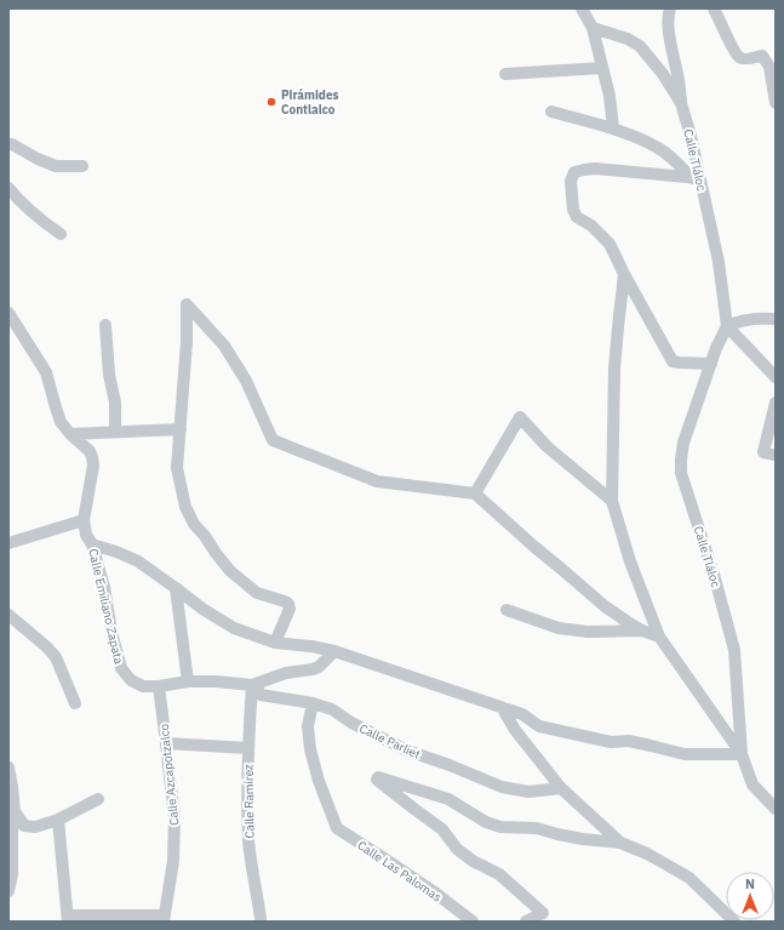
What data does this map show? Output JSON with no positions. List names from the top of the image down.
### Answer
{
  "streets": {
    "street": [
      "Calle Tláloc",
      "Calle Emiliano Zapata",
      "Calle Parliet",
      "Calle Azcapotzalco",
      "Calle Ramírez",
      "Calle Las Palomas"
    ]
  },
  "crossings": [
    ["Calle Emiliano Zapata", "Calle Azcapotzalco"],
    ["Calle Parliet", "Calle Ramírez"],
    ["Calle Parliet", "Calle Las Palomas"]
  ],
  "places": ["Pirámides Contlalco"],
  "north": "top"
}
